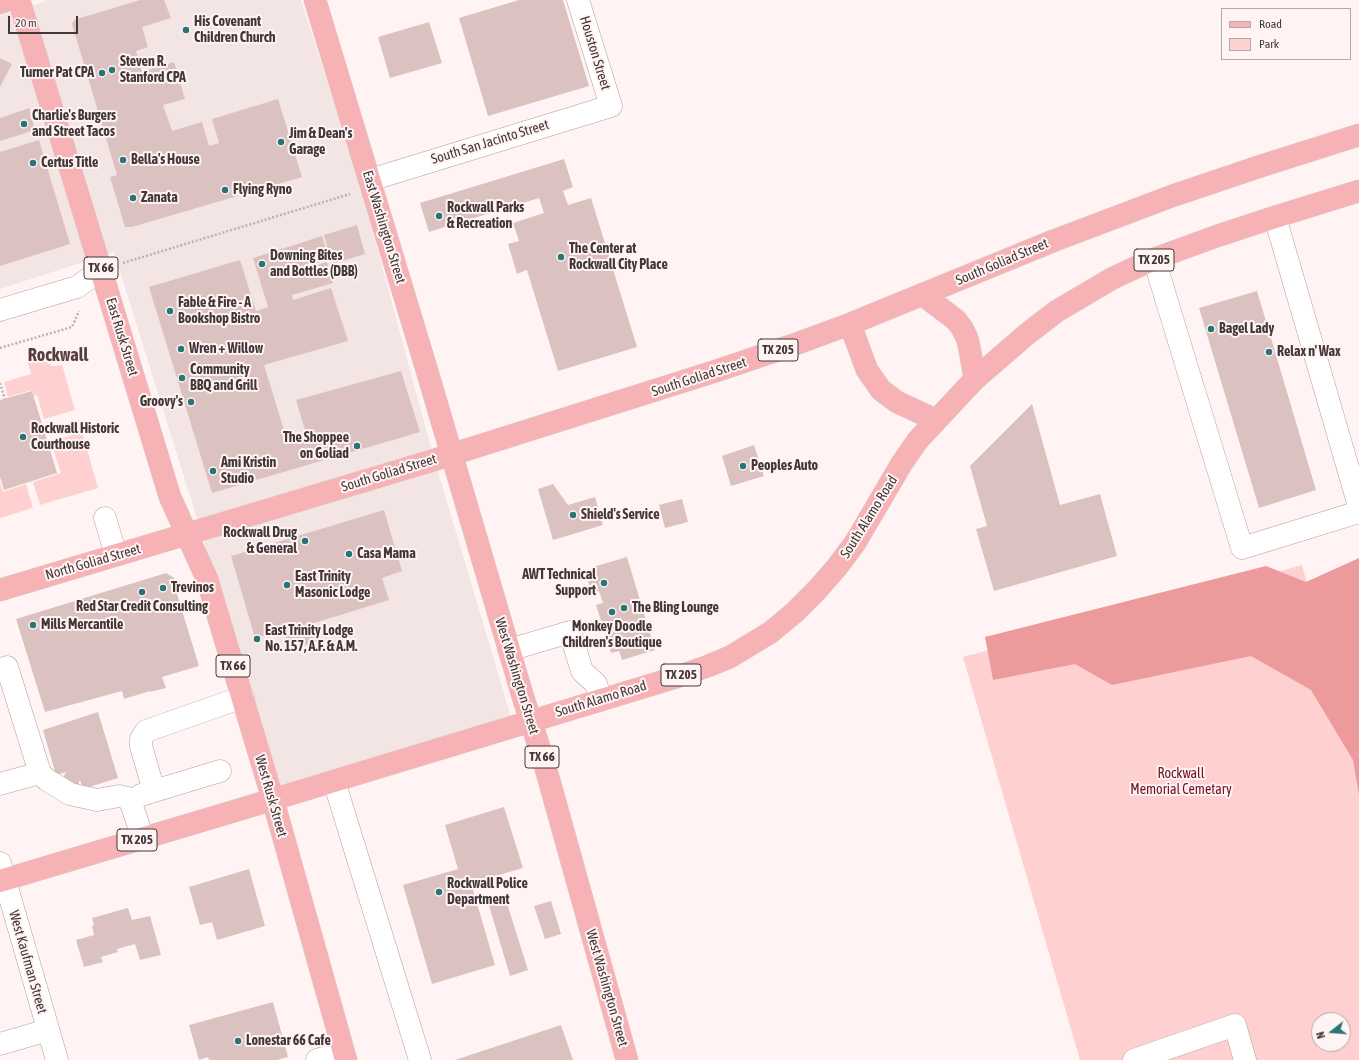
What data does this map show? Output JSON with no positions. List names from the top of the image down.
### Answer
{
  "streets": {
    "main road": [
      "East Washington Street",
      "TX 205",
      "South Goliad Street",
      "TX 66",
      "East Rusk Street",
      "South Alamo Road",
      "North Goliad Street",
      "West Washington Street",
      "West Rusk Street"
    ],
    "street": ["Houston Street", "South San Jacinto Street", "West Kaufman Street"]
  },
  "crossings": [
    ["Houston Street", "South San Jacinto Street"],
    ["South San Jacinto Street", "East Washington Street"],
    ["East Washington Street", "South Goliad Street"],
    ["East Washington Street", "West Washington Street"],
    ["TX 205", "South Goliad Street"],
    ["TX 205", "South Alamo Road"],
    ["TX 205", "West Rusk Street"],
    ["TX 205", "West Kaufman Street"],
    ["South Goliad Street", "East Rusk Street"],
    ["South Goliad Street", "South Alamo Road"],
    ["South Goliad Street", "North Goliad Street"],
    ["South Goliad Street", "West Washington Street"],
    ["South Goliad Street", "West Rusk Street"],
    ["East Rusk Street", "North Goliad Street"],
    ["East Rusk Street", "West Rusk Street"],
    ["South Alamo Road", "West Washington Street"],
    ["South Alamo Road", "West Rusk Street"],
    ["North Goliad Street", "West Rusk Street"]
  ],
  "districts": ["Rockwall"],
  "parks": ["Rockwall Memorial Cemetary"],
  "places": [
    "His Covenant Children Church",
    "Steven R. Stanford CPA",
    "Turner Pat CPA",
    "Charlie's Burgers and Street Tacos",
    "Jim & Dean's Garage",
    "Bella's House",
    "Certus Title",
    "Flying Ryno",
    "Zanata",
    "Rockwall Parks & Recreation",
    "The Center at Rockwall City Place",
    "Downing Bites and Bottles (DBB)",
    "Fable & Fire - A Bookshop Bistro",
    "Bagel Lady",
    "Wren + Willow",
    "Relax n' Wax",
    "Community BBQ and Grill",
    "Groovy's",
    "Rockwall Historic Courthouse",
    "The Shoppee on Goliad",
    "Peoples Auto",
    "Ami Kristin Studio",
    "Shield's Service",
    "Rockwall Drug & General",
    "Casa Mama",
    "AWT Technical Support",
    "East Trinity Masonic Lodge",
    "Trevinos",
    "Red Star Credit Consulting",
    "The Bling Lounge",
    "Monkey Doodle Children's Boutique",
    "Mills Mercantile",
    "East Trinity Lodge No. 157, A.F. & A.M.",
    "Rockwall Police Department",
    "Lonestar 66 Cafe"
  ],
  "legend": ["Road", "Park"],
  "scale_bar": "20 m",
  "north": "left"
}
